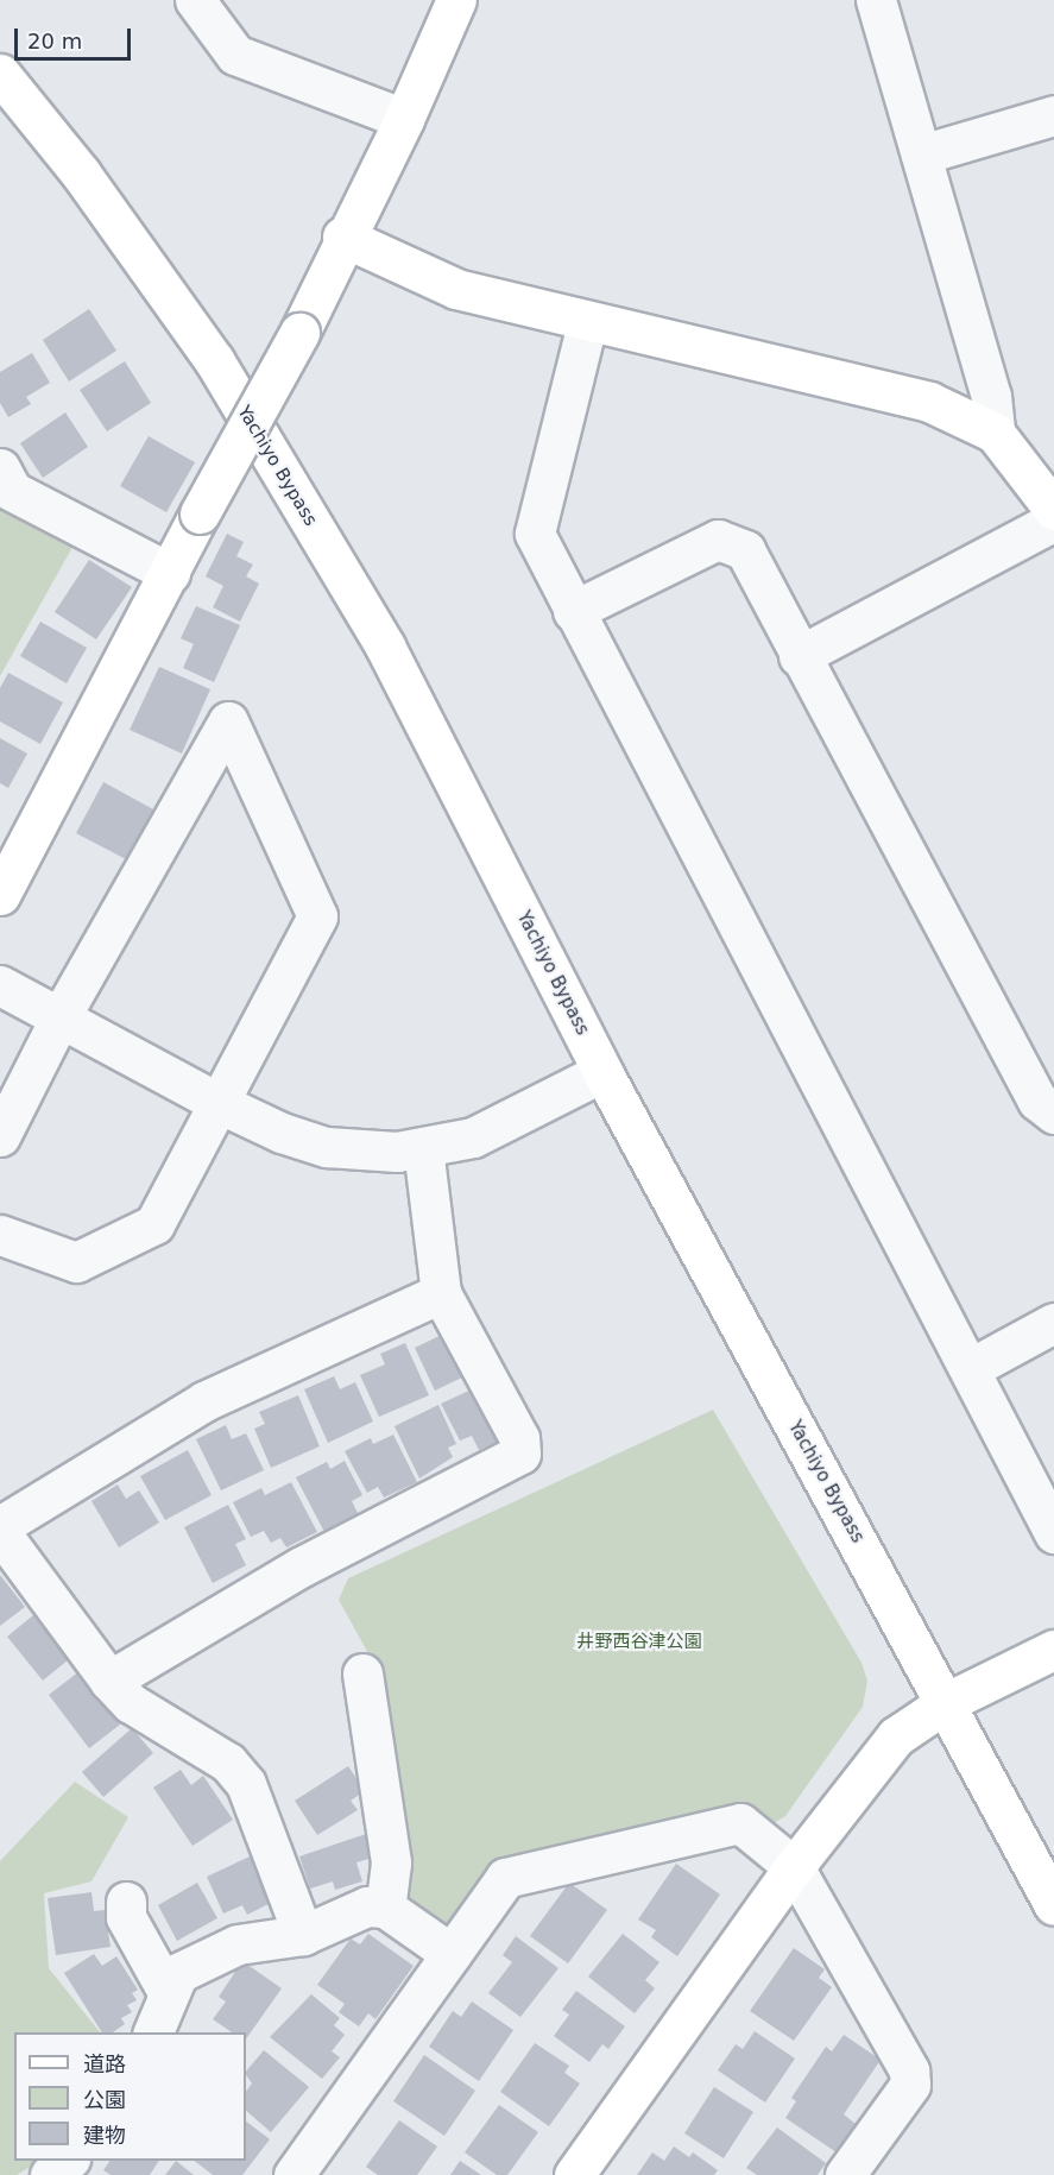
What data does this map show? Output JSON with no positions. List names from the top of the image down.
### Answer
{
  "streets": {
    "main road": ["Yachiyo Bypass"]
  },
  "parks": ["井野西谷津公園"],
  "legend": ["道路", "公園", "建物"],
  "scale_bar": "20 m"
}
